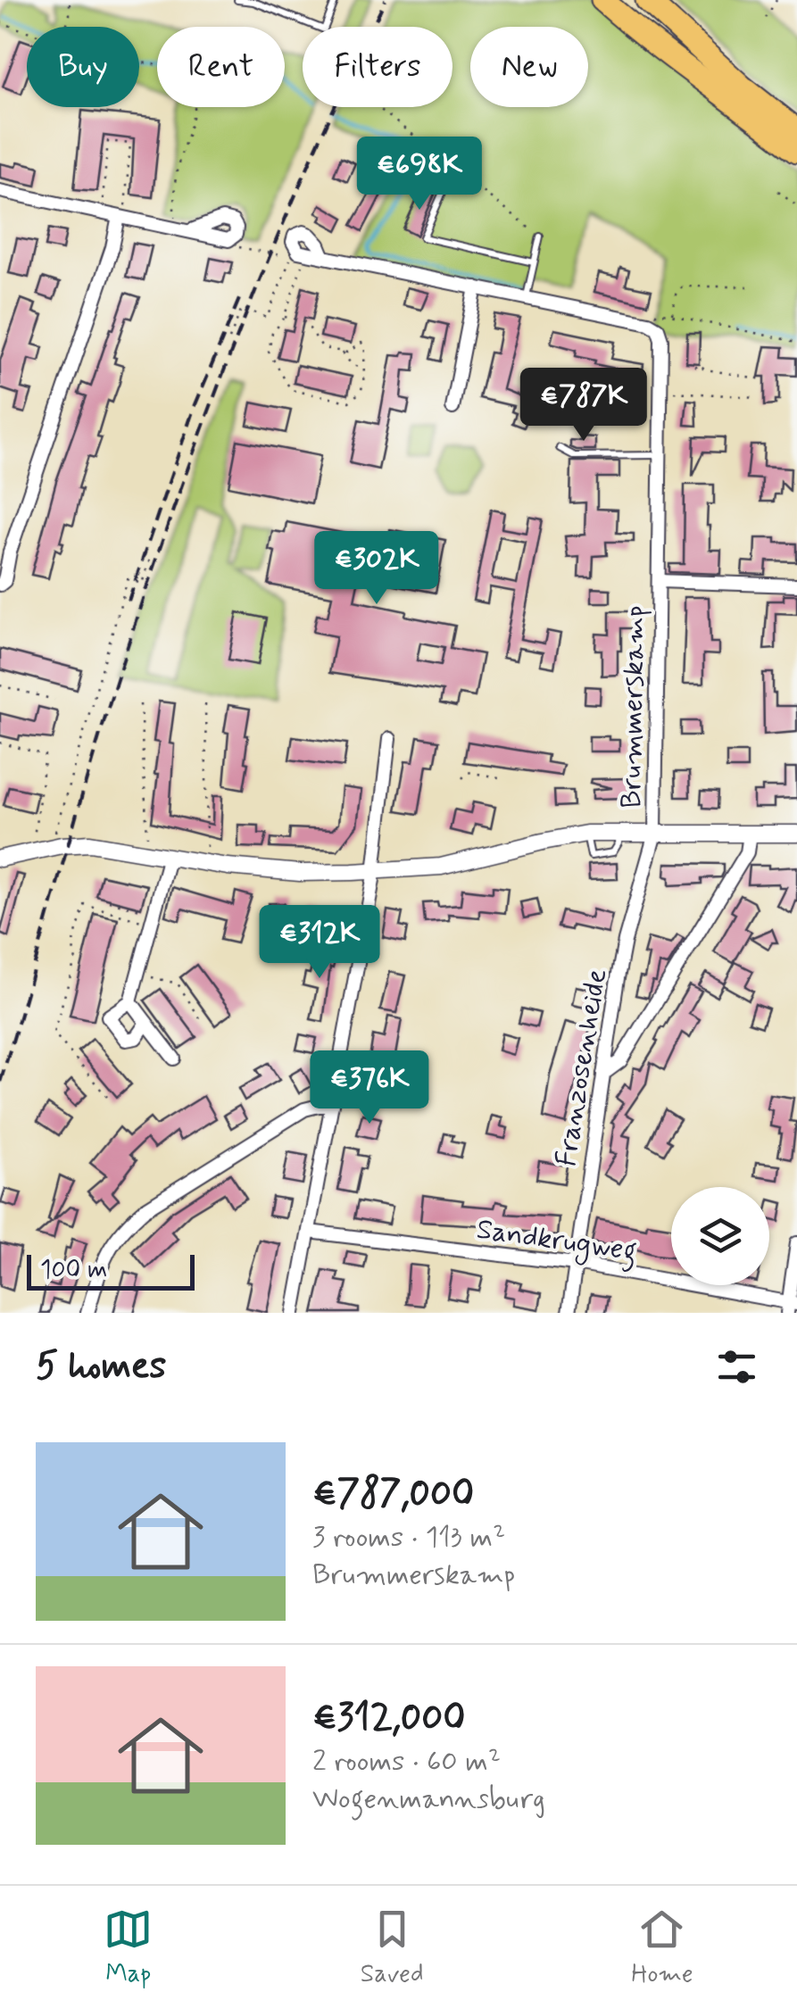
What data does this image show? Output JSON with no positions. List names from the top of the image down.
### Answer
{
  "streets": {
    "street": ["Brummerskamp", "Franzosenheide", "Sandkrugweg"]
  },
  "crossings": [
    ["Brummerskamp", "Franzosenheide"],
    ["Franzosenheide", "Sandkrugweg"]
  ],
  "scale_bar": "100 m",
  "page": {
    "chip": [
      "Buy",
      "Rent",
      "Filters",
      "New"
    ],
    "price": [
      "€698K",
      "€787K",
      "€302K",
      "€312K",
      "€376K"
    ],
    "scale": "100 m",
    "heading": "5 homes",
    "list": [
      {
        "name": "€787,000",
        "note": "3 rooms · 113 m² · Brummerskamp"
      },
      {
        "name": "€312,000",
        "note": "2 rooms · 60 m² · Wogenmannsburg"
      }
    ],
    "tabs": ["Map", "Saved", "Home"]
  }
}
